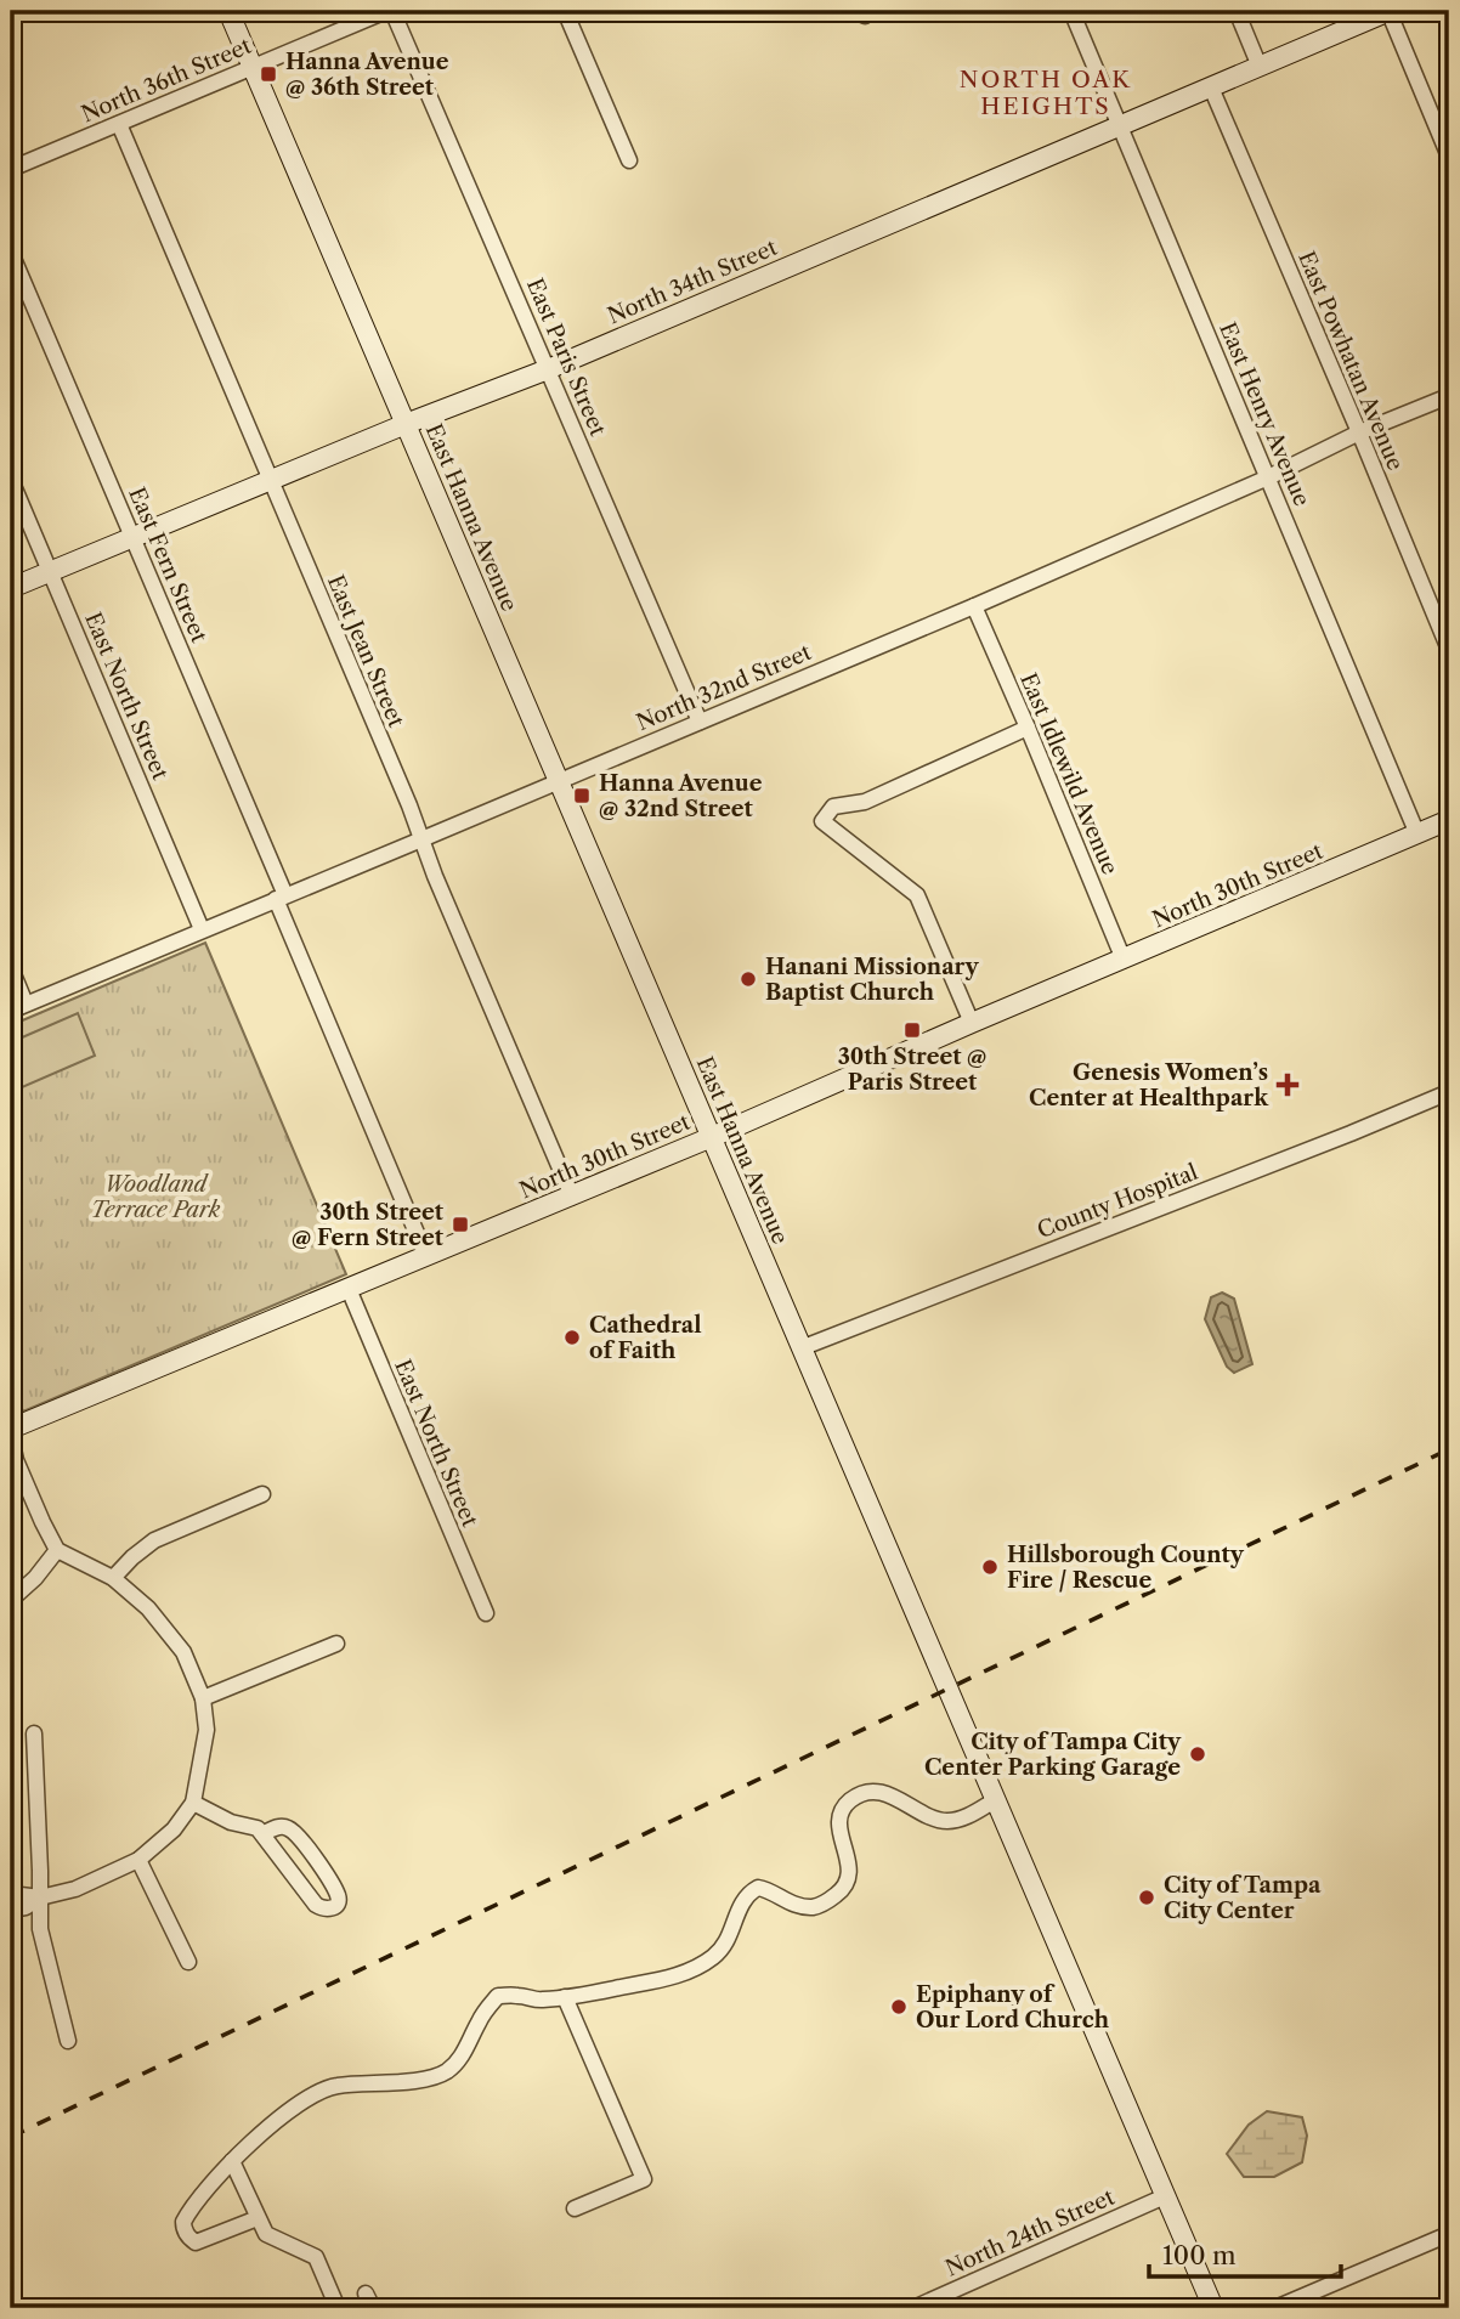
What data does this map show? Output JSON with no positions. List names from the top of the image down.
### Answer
{
  "streets": {
    "street": [
      "North 36th Street",
      "North 34th Street",
      "East Paris Street",
      "East Powhatan Avenue",
      "East Henry Avenue",
      "East Hanna Avenue",
      "East Fern Street",
      "East Jean Street",
      "North 32nd Street",
      "East North Street",
      "East Idlewild Avenue",
      "North 30th Street",
      "County Hospital",
      "North 24th Street"
    ]
  },
  "crossings": [
    ["North 36th Street", "East Paris Street"],
    ["North 36th Street", "East Hanna Avenue"],
    ["North 36th Street", "East Jean Street"],
    ["North 34th Street", "East Paris Street"],
    ["North 34th Street", "East Powhatan Avenue"],
    ["North 34th Street", "East Henry Avenue"],
    ["North 34th Street", "East Hanna Avenue"],
    ["North 34th Street", "East Fern Street"],
    ["North 34th Street", "East Jean Street"],
    ["North 34th Street", "East North Street"],
    ["East Paris Street", "North 32nd Street"],
    ["East Powhatan Avenue", "North 32nd Street"],
    ["East Henry Avenue", "North 32nd Street"],
    ["East Henry Avenue", "North 30th Street"],
    ["East Hanna Avenue", "North 32nd Street"],
    ["East Hanna Avenue", "North 30th Street"],
    ["East Hanna Avenue", "County Hospital"],
    ["East Hanna Avenue", "North 24th Street"],
    ["East Fern Street", "North 32nd Street"],
    ["East Fern Street", "North 30th Street"],
    ["East Jean Street", "North 32nd Street"],
    ["East Jean Street", "North 30th Street"],
    ["North 32nd Street", "East North Street"],
    ["North 32nd Street", "East Idlewild Avenue"],
    ["East North Street", "North 30th Street"],
    ["East Idlewild Avenue", "North 30th Street"]
  ],
  "districts": ["NORTH OAK HEIGHTS"],
  "parks": ["Woodland Terrace Park"],
  "places": {
    "transit": [
      "Hanna Avenue @ 36th Street",
      "Hanna Avenue @ 32nd Street",
      "30th Street @ Paris Street",
      "30th Street @ Fern Street"
    ],
    "other": [
      "Hanani Missionary Baptist Church",
      "Cathedral of Faith",
      "Hillsborough County Fire / Rescue",
      "City of Tampa City Center Parking Garage",
      "City of Tampa City Center",
      "Epiphany of Our Lord Church"
    ],
    "health": ["Genesis Women’s Center at Healthpark"]
  },
  "scale_bar": "100 m"
}
